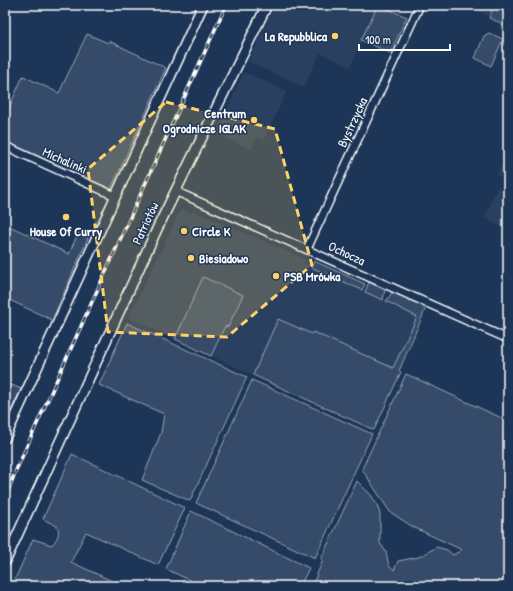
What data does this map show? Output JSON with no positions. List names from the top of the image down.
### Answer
{
  "streets": {
    "main road": ["Patriotów"],
    "street": ["Bystrzycka", "Michalinki", "Ochocza"]
  },
  "crossings": [
    ["Bystrzycka", "Ochocza"],
    ["Patriotów", "Ochocza"]
  ],
  "places": [
    "La Repubblica",
    "Centrum Ogrodnicze IGLAK",
    "House Of Curry",
    "Circle K",
    "Biesiadowo",
    "PSB Mrówka"
  ],
  "scale_bar": "100 m"
}
